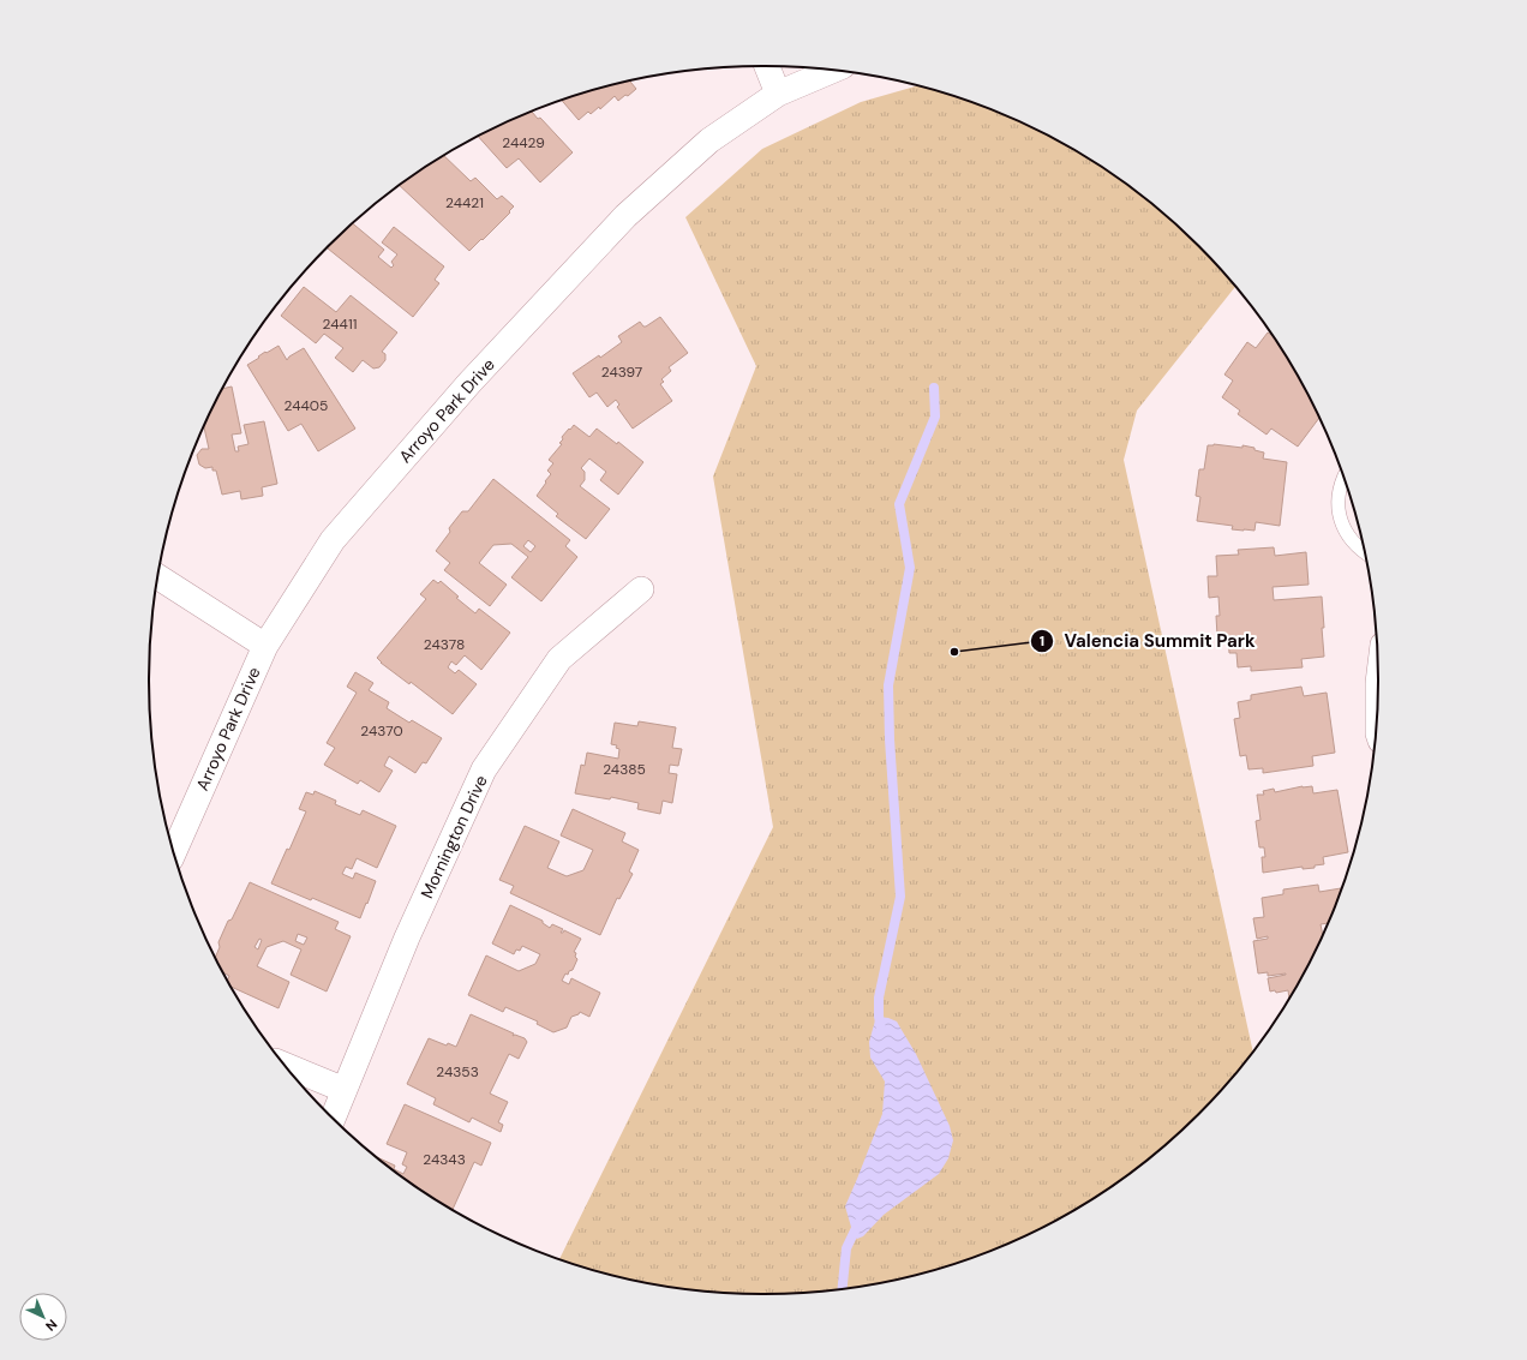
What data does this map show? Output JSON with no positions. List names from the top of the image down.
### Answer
{
  "streets": {
    "street": ["Arroyo Park Drive", "Mornington Drive"]
  },
  "places": ["Valencia Summit Park"],
  "house_numbers": [
    "24429",
    "24421",
    "24411",
    "24397",
    "24405",
    "24378",
    "24370",
    "24385",
    "24353",
    "24343"
  ],
  "north": "bottom right"
}
